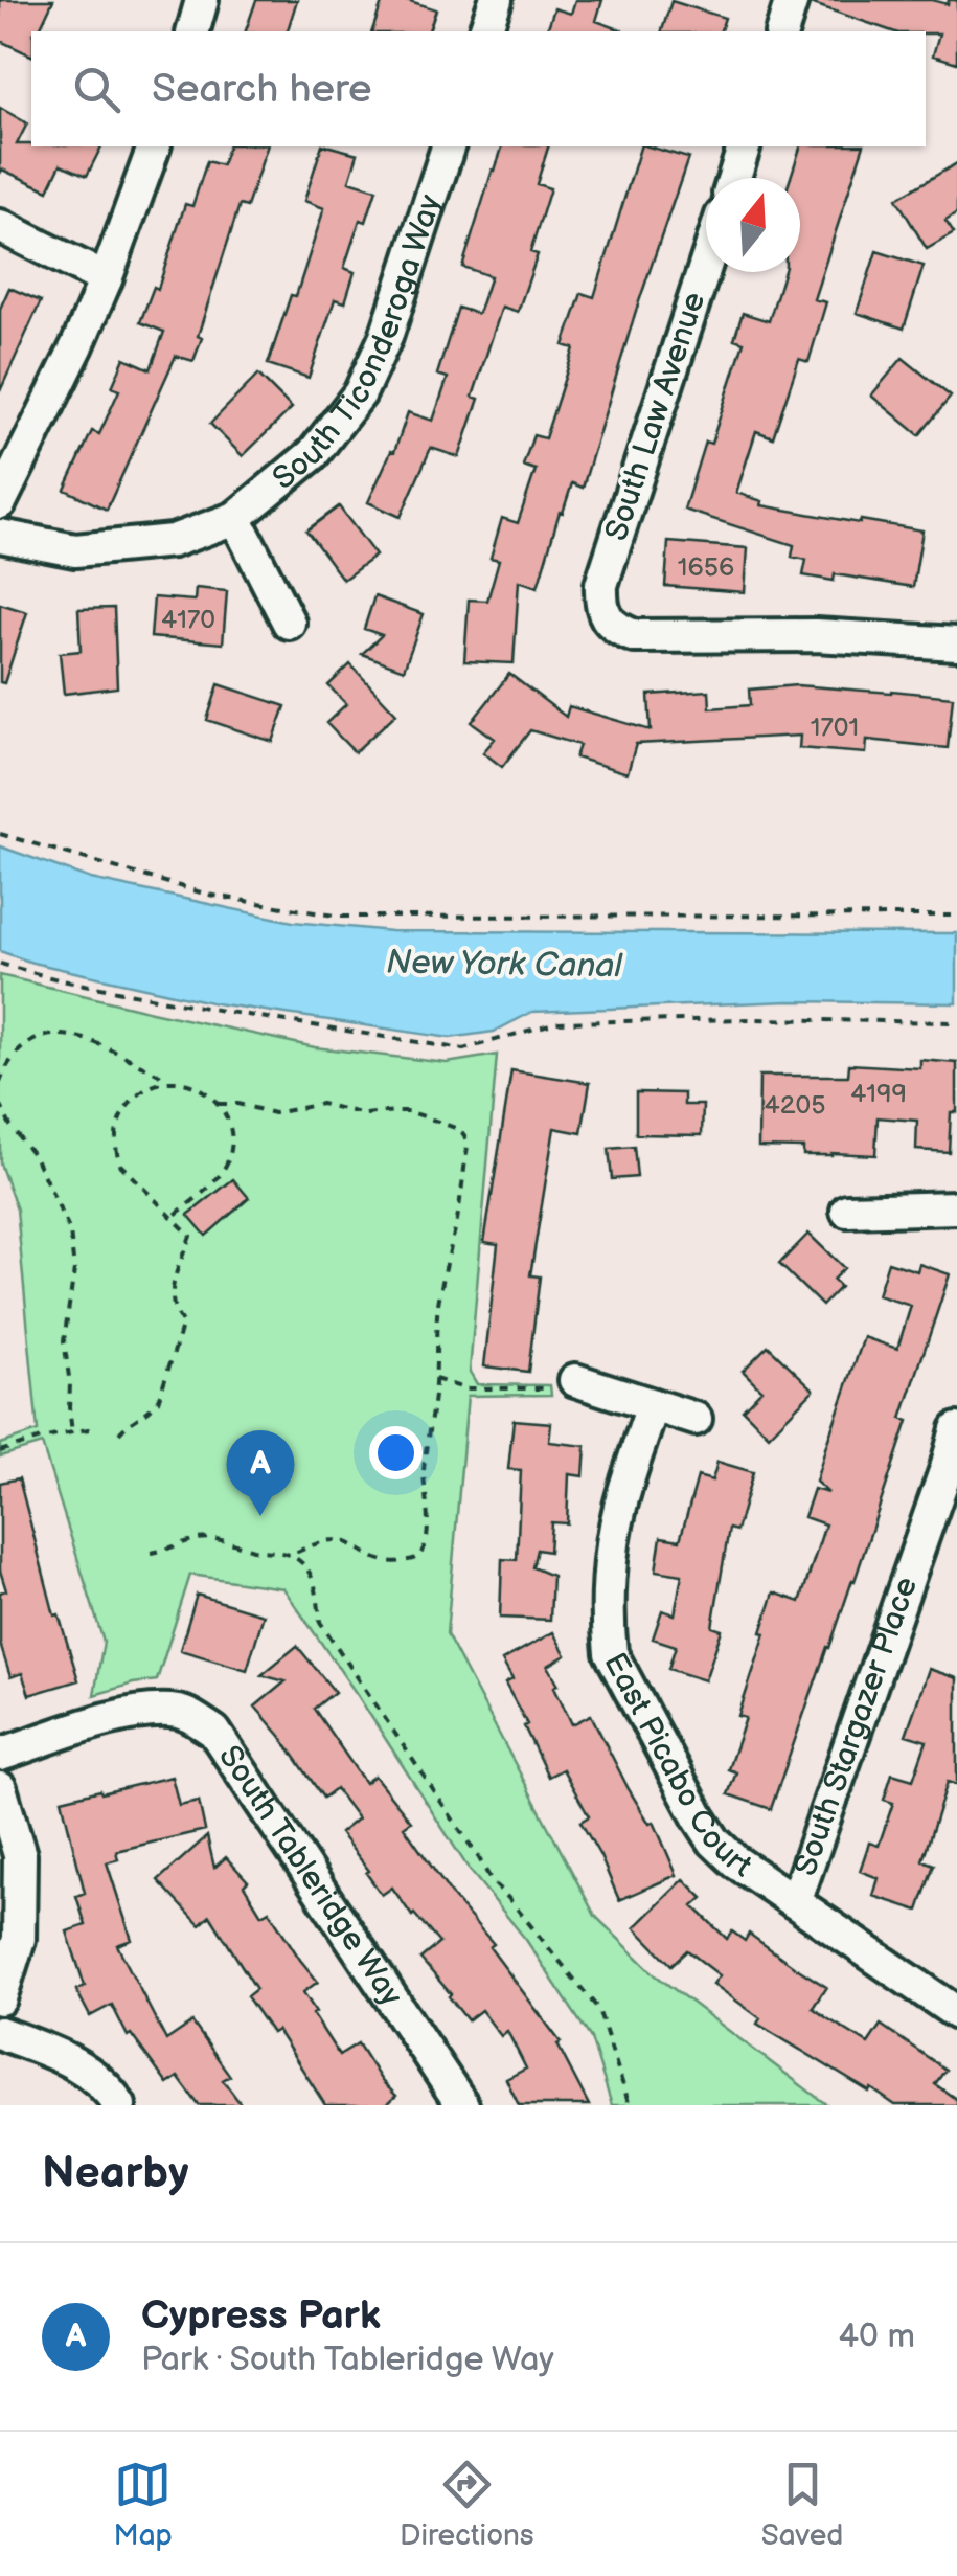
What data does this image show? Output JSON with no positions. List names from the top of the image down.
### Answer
{
  "streets": {
    "street": [
      "South Ticonderoga Way",
      "South Law Avenue",
      "South Stargazer Place",
      "East Picabo Court",
      "South Tableridge Way"
    ]
  },
  "crossings": [
    ["South Stargazer Place", "East Picabo Court"]
  ],
  "water": ["New York Canal"],
  "house_numbers": [
    "1656",
    "4170",
    "1701",
    "4199",
    "4205"
  ],
  "north": "top",
  "page": {
    "search": "Search here",
    "pins": "A",
    "heading": "Nearby",
    "list": [
      {
        "mark": "A",
        "name": "Cypress Park",
        "note": "Park · South Tableridge Way",
        "value": "40 m"
      }
    ],
    "nav": ["Map", "Directions", "Saved"]
  }
}
